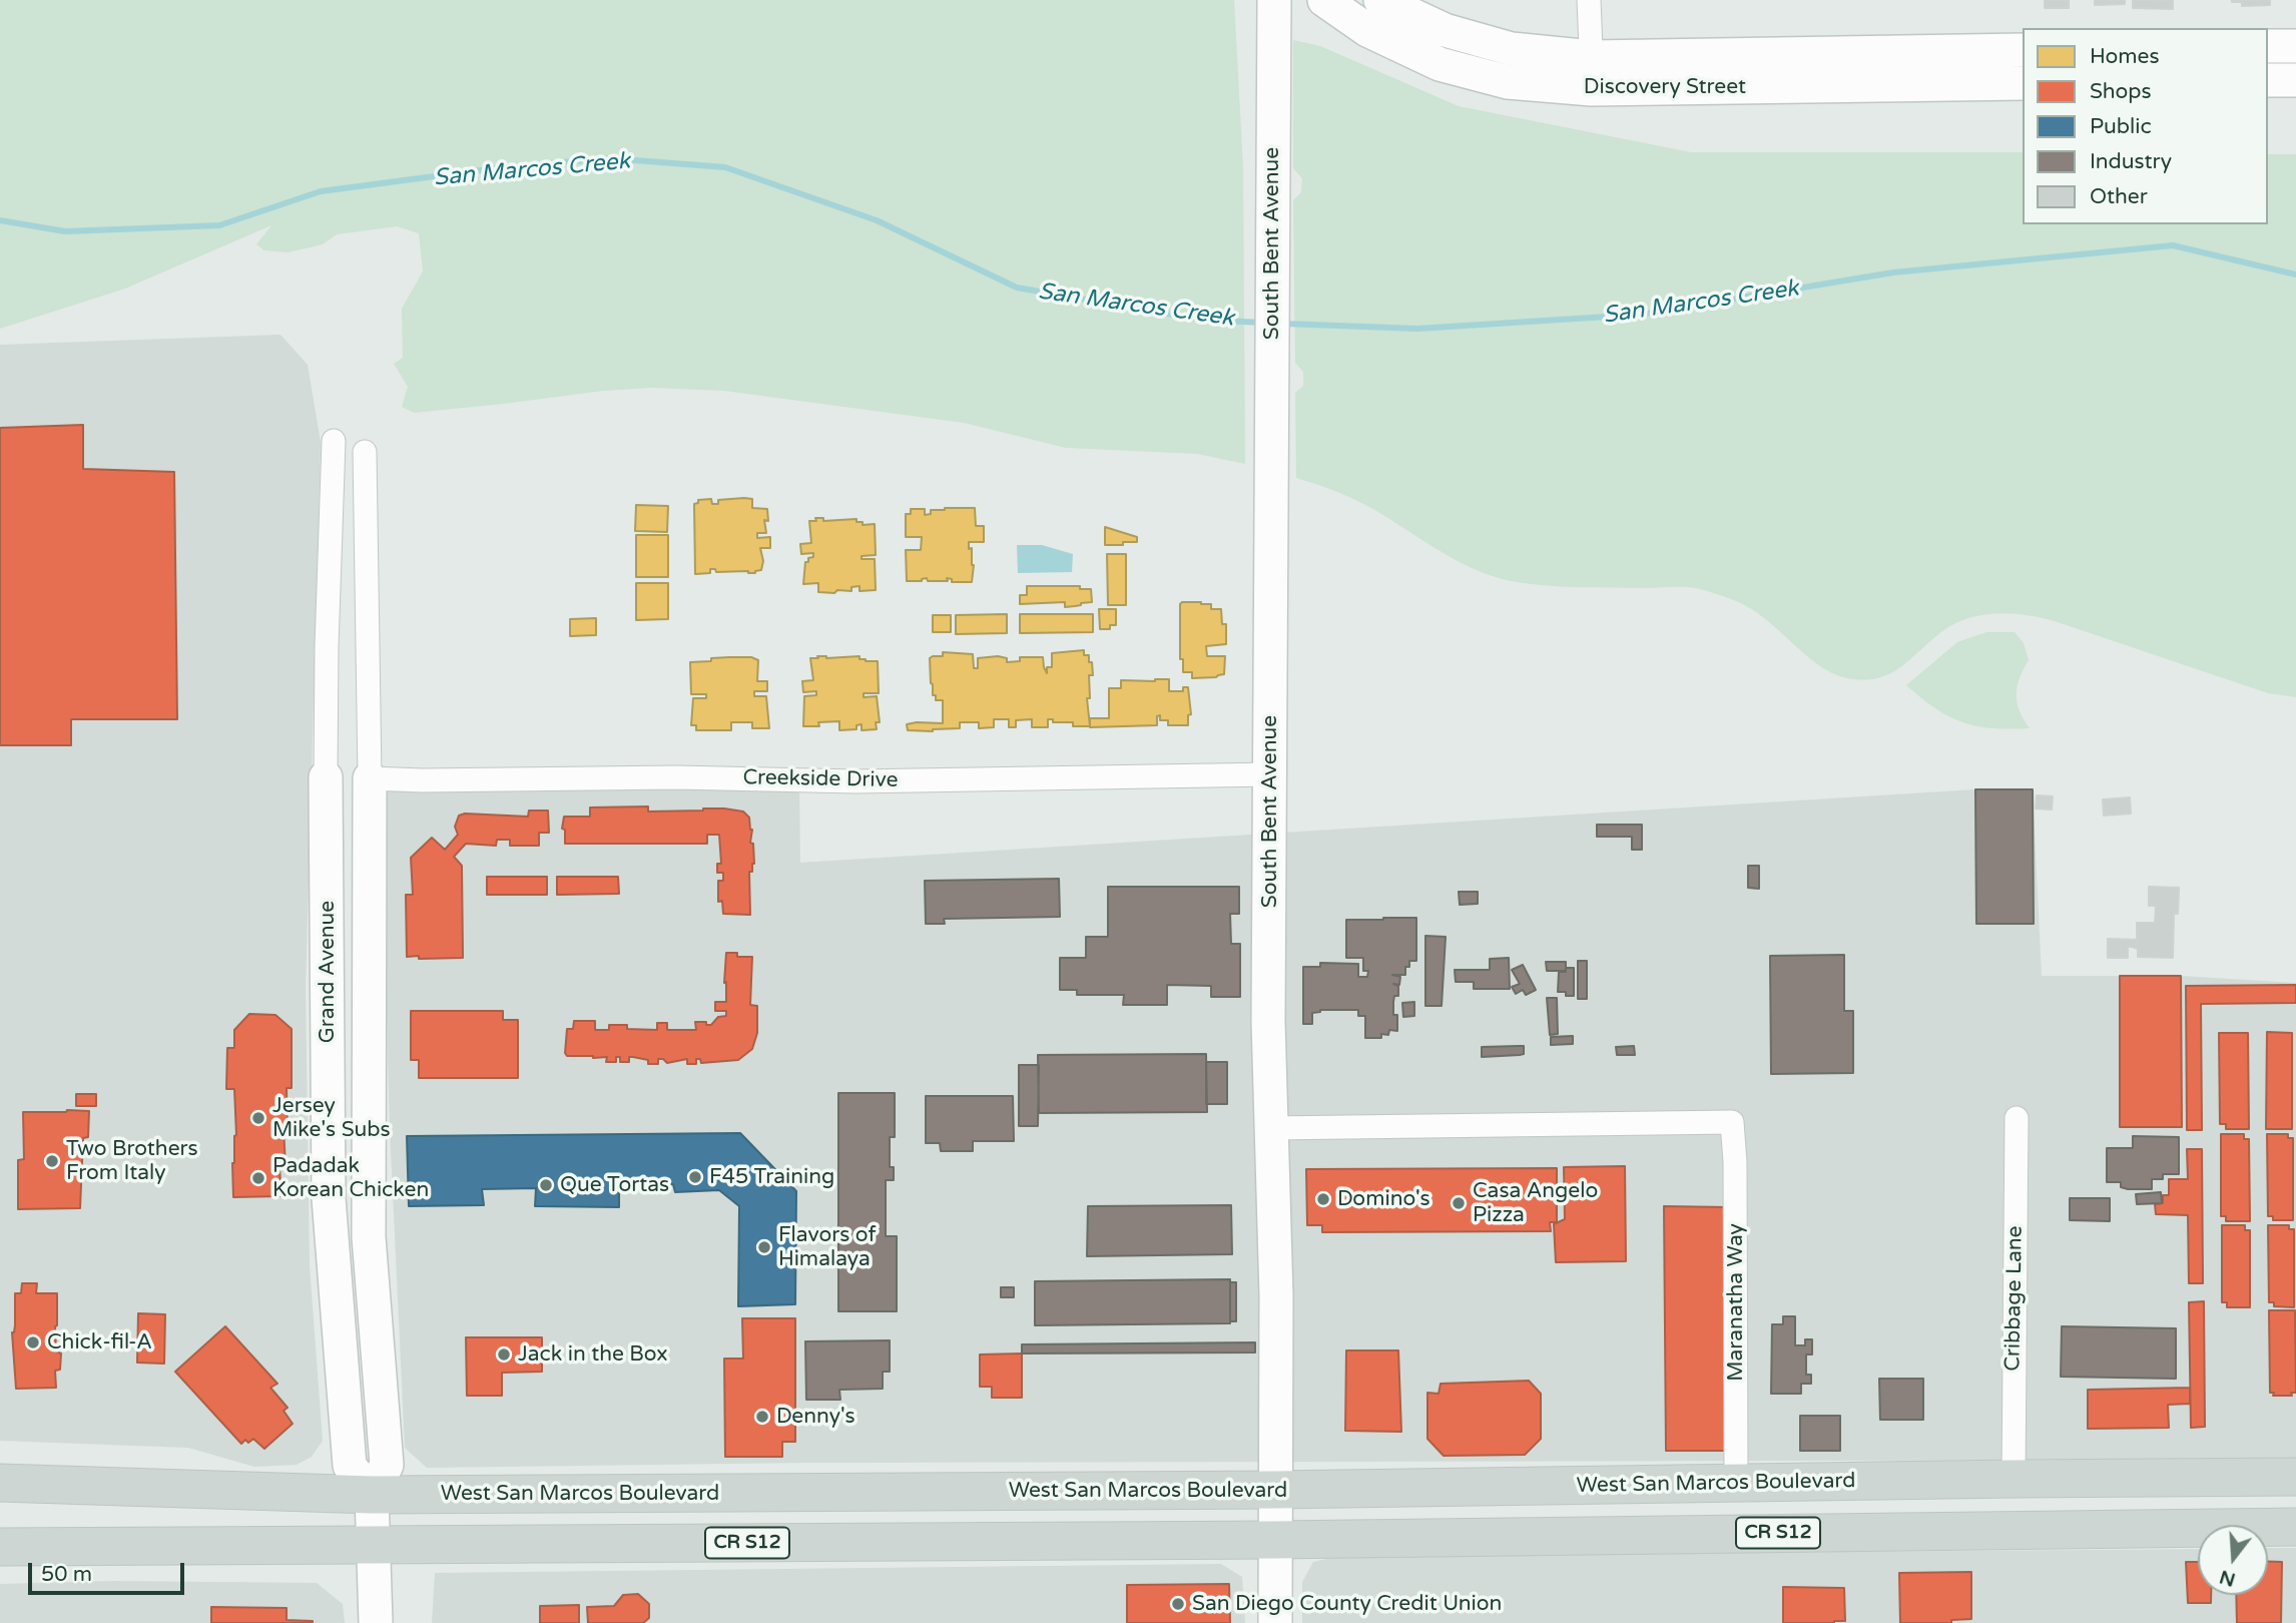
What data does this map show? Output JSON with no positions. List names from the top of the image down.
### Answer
{
  "streets": {
    "main road": ["West San Marcos Boulevard", "CR S12"],
    "street": [
      "Discovery Street",
      "South Bent Avenue",
      "Creekside Drive",
      "Grand Avenue",
      "Cribbage Lane",
      "Maranatha Way"
    ]
  },
  "crossings": [
    ["South Bent Avenue", "Creekside Drive"],
    ["South Bent Avenue", "Maranatha Way"],
    ["South Bent Avenue", "West San Marcos Boulevard"],
    ["South Bent Avenue", "CR S12"],
    ["Creekside Drive", "Grand Avenue"],
    ["Grand Avenue", "West San Marcos Boulevard"],
    ["Grand Avenue", "CR S12"],
    ["Cribbage Lane", "West San Marcos Boulevard"],
    ["Maranatha Way", "West San Marcos Boulevard"]
  ],
  "water": ["San Marcos Creek"],
  "places": [
    "Jersey Mike's Subs",
    "Two Brothers From Italy",
    "F45 Training",
    "Padadak Korean Chicken",
    "Que Tortas",
    "Domino's",
    "Casa Angelo Pizza",
    "Flavors of Himalaya",
    "Chick-fil-A",
    "Jack in the Box",
    "Denny's",
    "San Diego County Credit Union"
  ],
  "legend": [
    "Homes",
    "Shops",
    "Public",
    "Industry",
    "Other"
  ],
  "scale_bar": "50 m",
  "north": "bottom"
}
